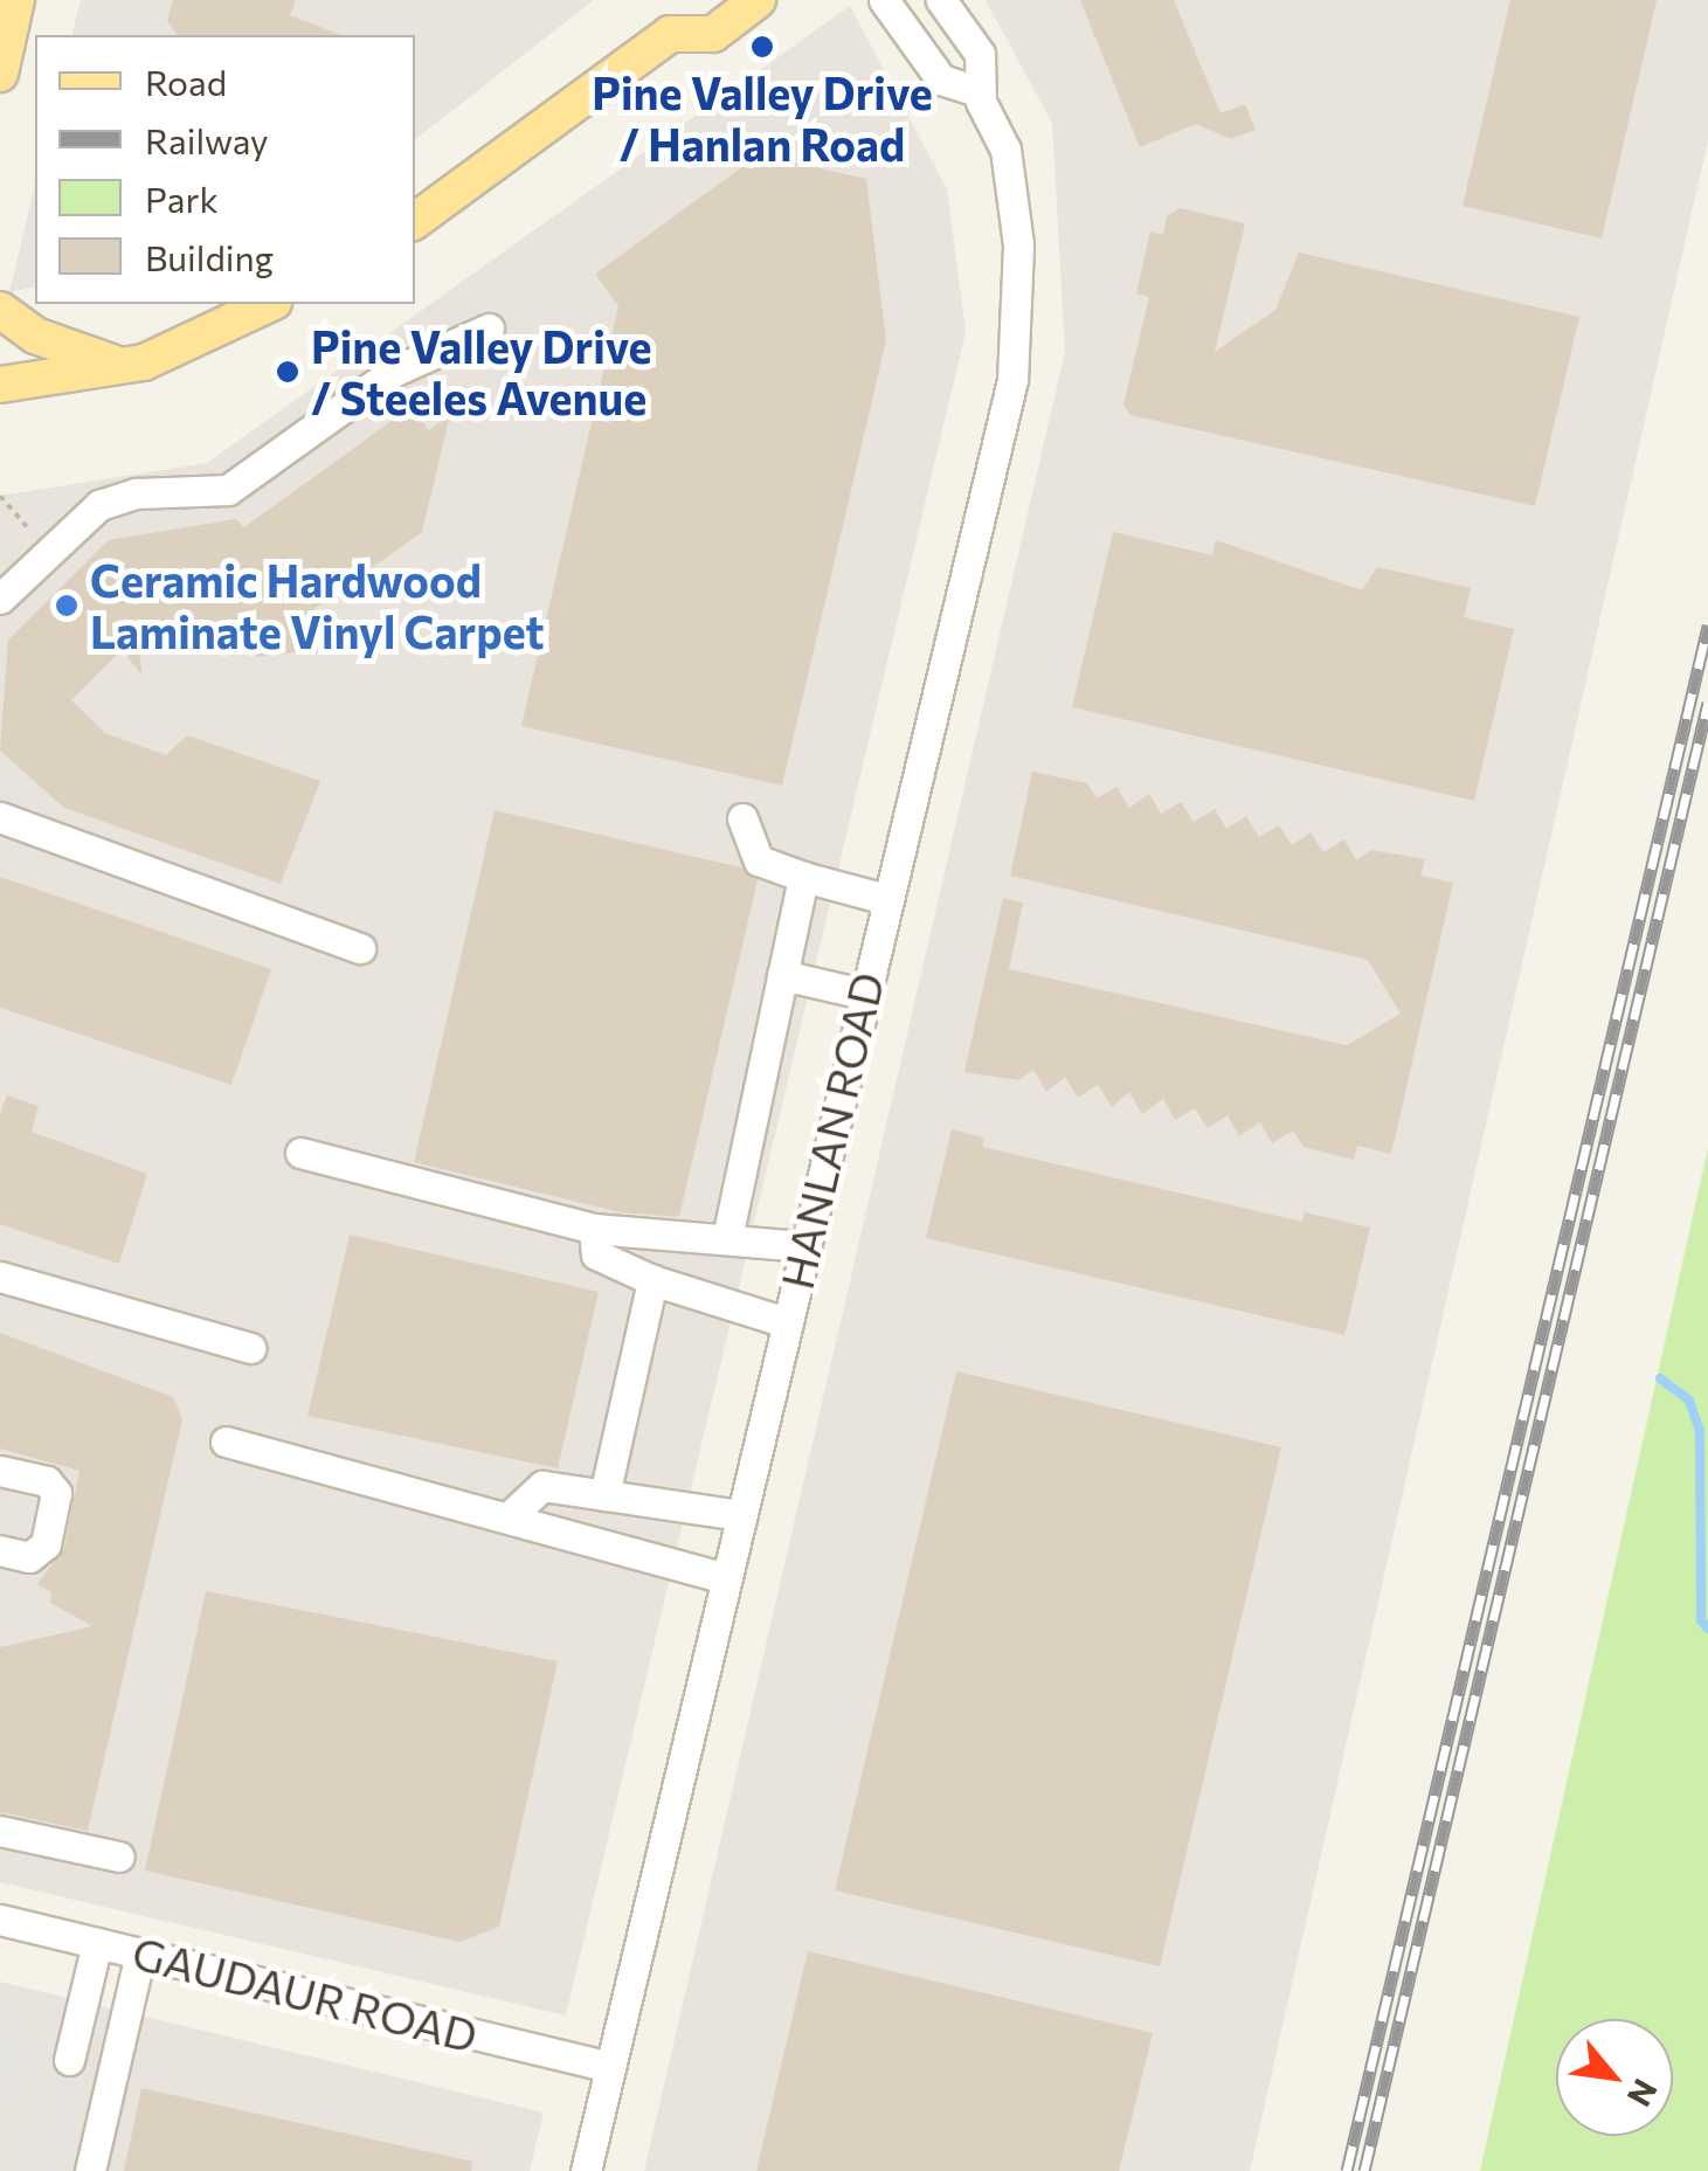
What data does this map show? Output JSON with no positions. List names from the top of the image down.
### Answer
{
  "streets": {
    "street": ["HANLAN ROAD", "GAUDAUR ROAD"]
  },
  "crossings": [
    ["HANLAN ROAD", "GAUDAUR ROAD"]
  ],
  "places": ["Pine Valley Drive / Hanlan Road", "Pine Valley Drive / Steeles Avenue", "Ceramic Hardwood Laminate Vinyl Carpet"],
  "legend": [
    "Road",
    "Railway",
    "Park",
    "Building"
  ],
  "north": "bottom right"
}
